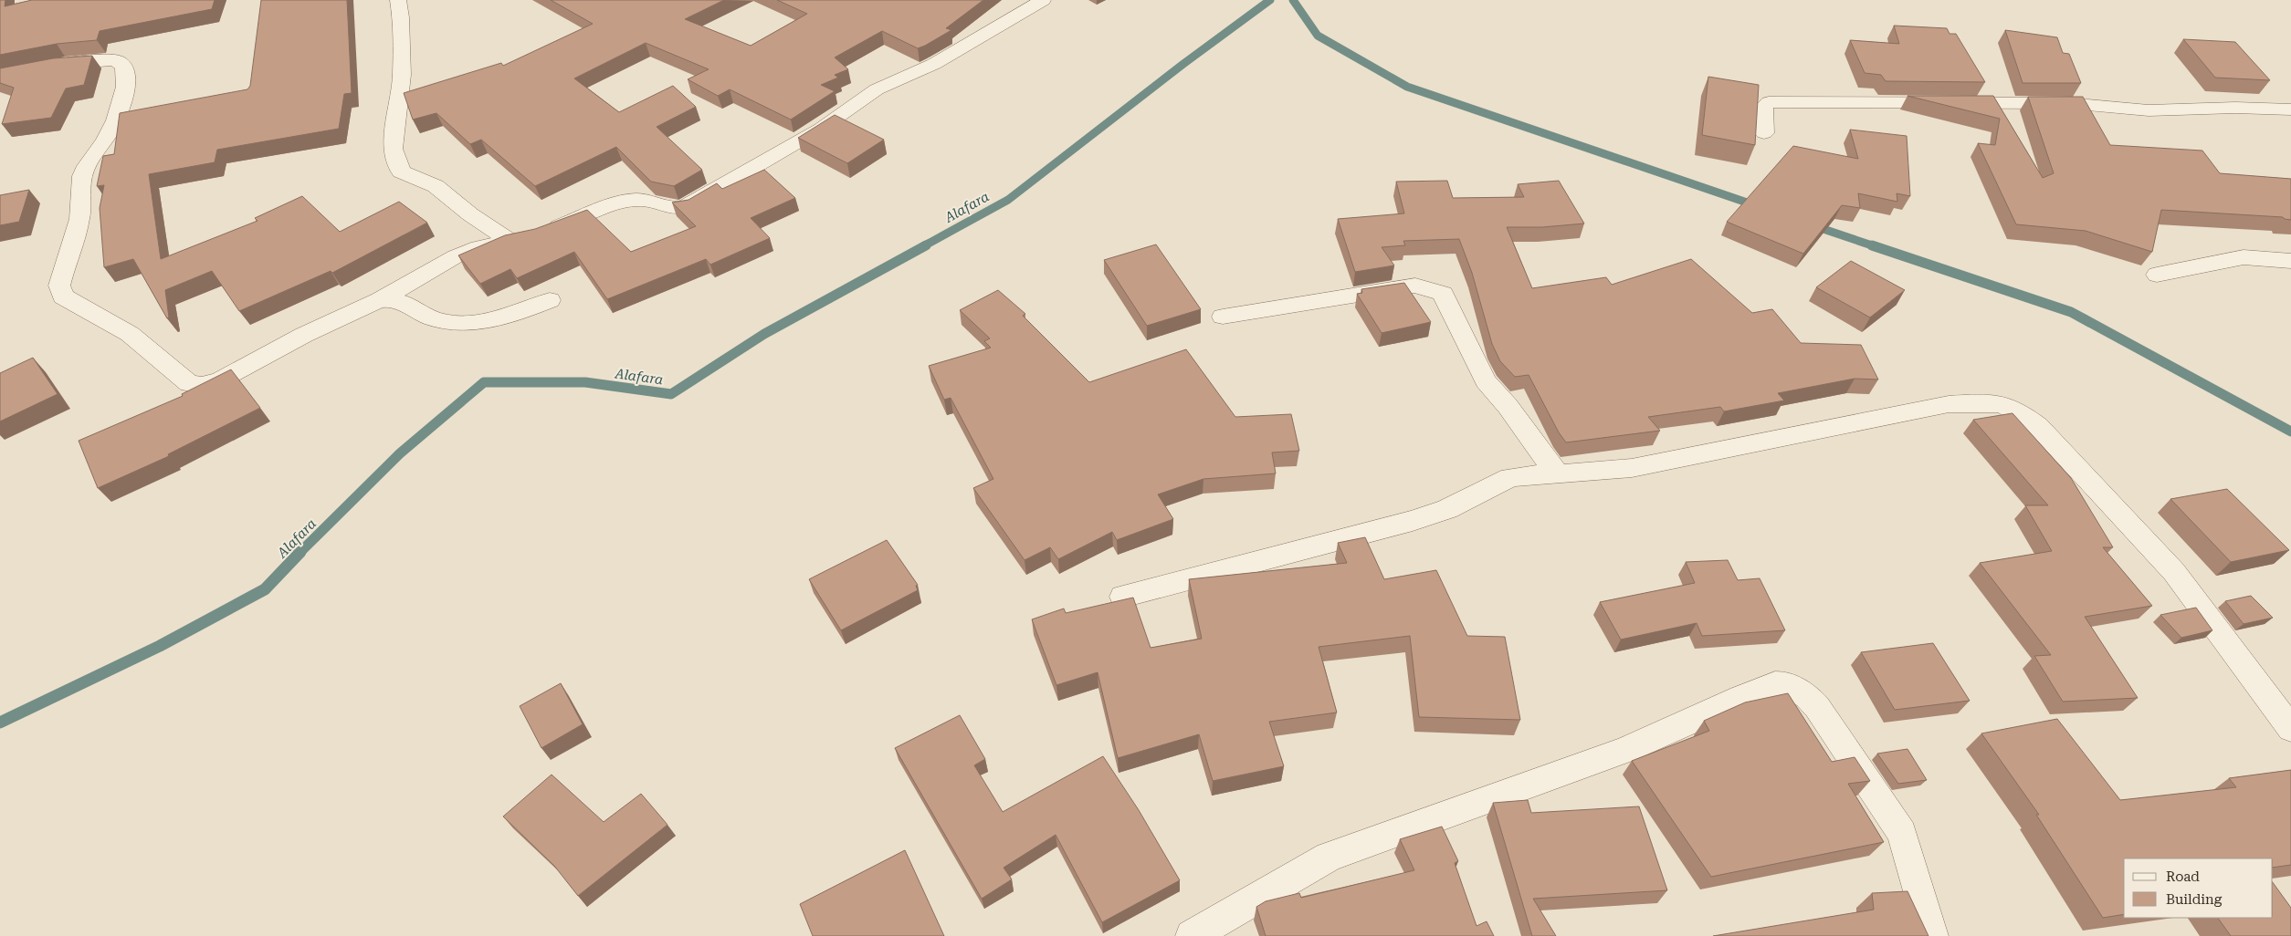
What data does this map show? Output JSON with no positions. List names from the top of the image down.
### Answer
{
  "water": ["Alafara"],
  "legend": ["Road", "Building"]
}
